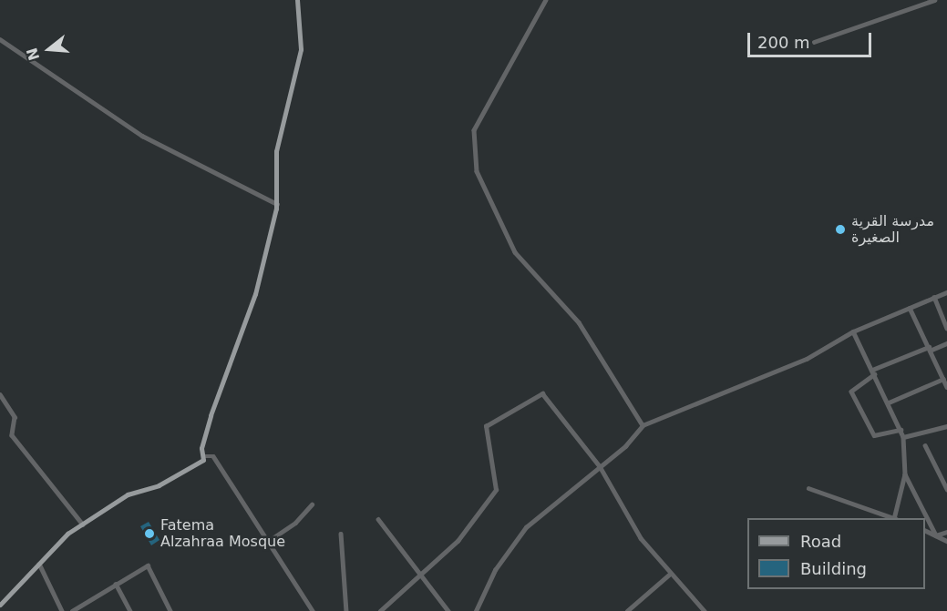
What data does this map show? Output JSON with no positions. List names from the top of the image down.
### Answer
{
  "places": ["مدرسة القرية الصغيرة", "Fatema Alzahraa Mosque"],
  "legend": ["Road", "Building"],
  "scale_bar": "200 m",
  "north": "left"
}
